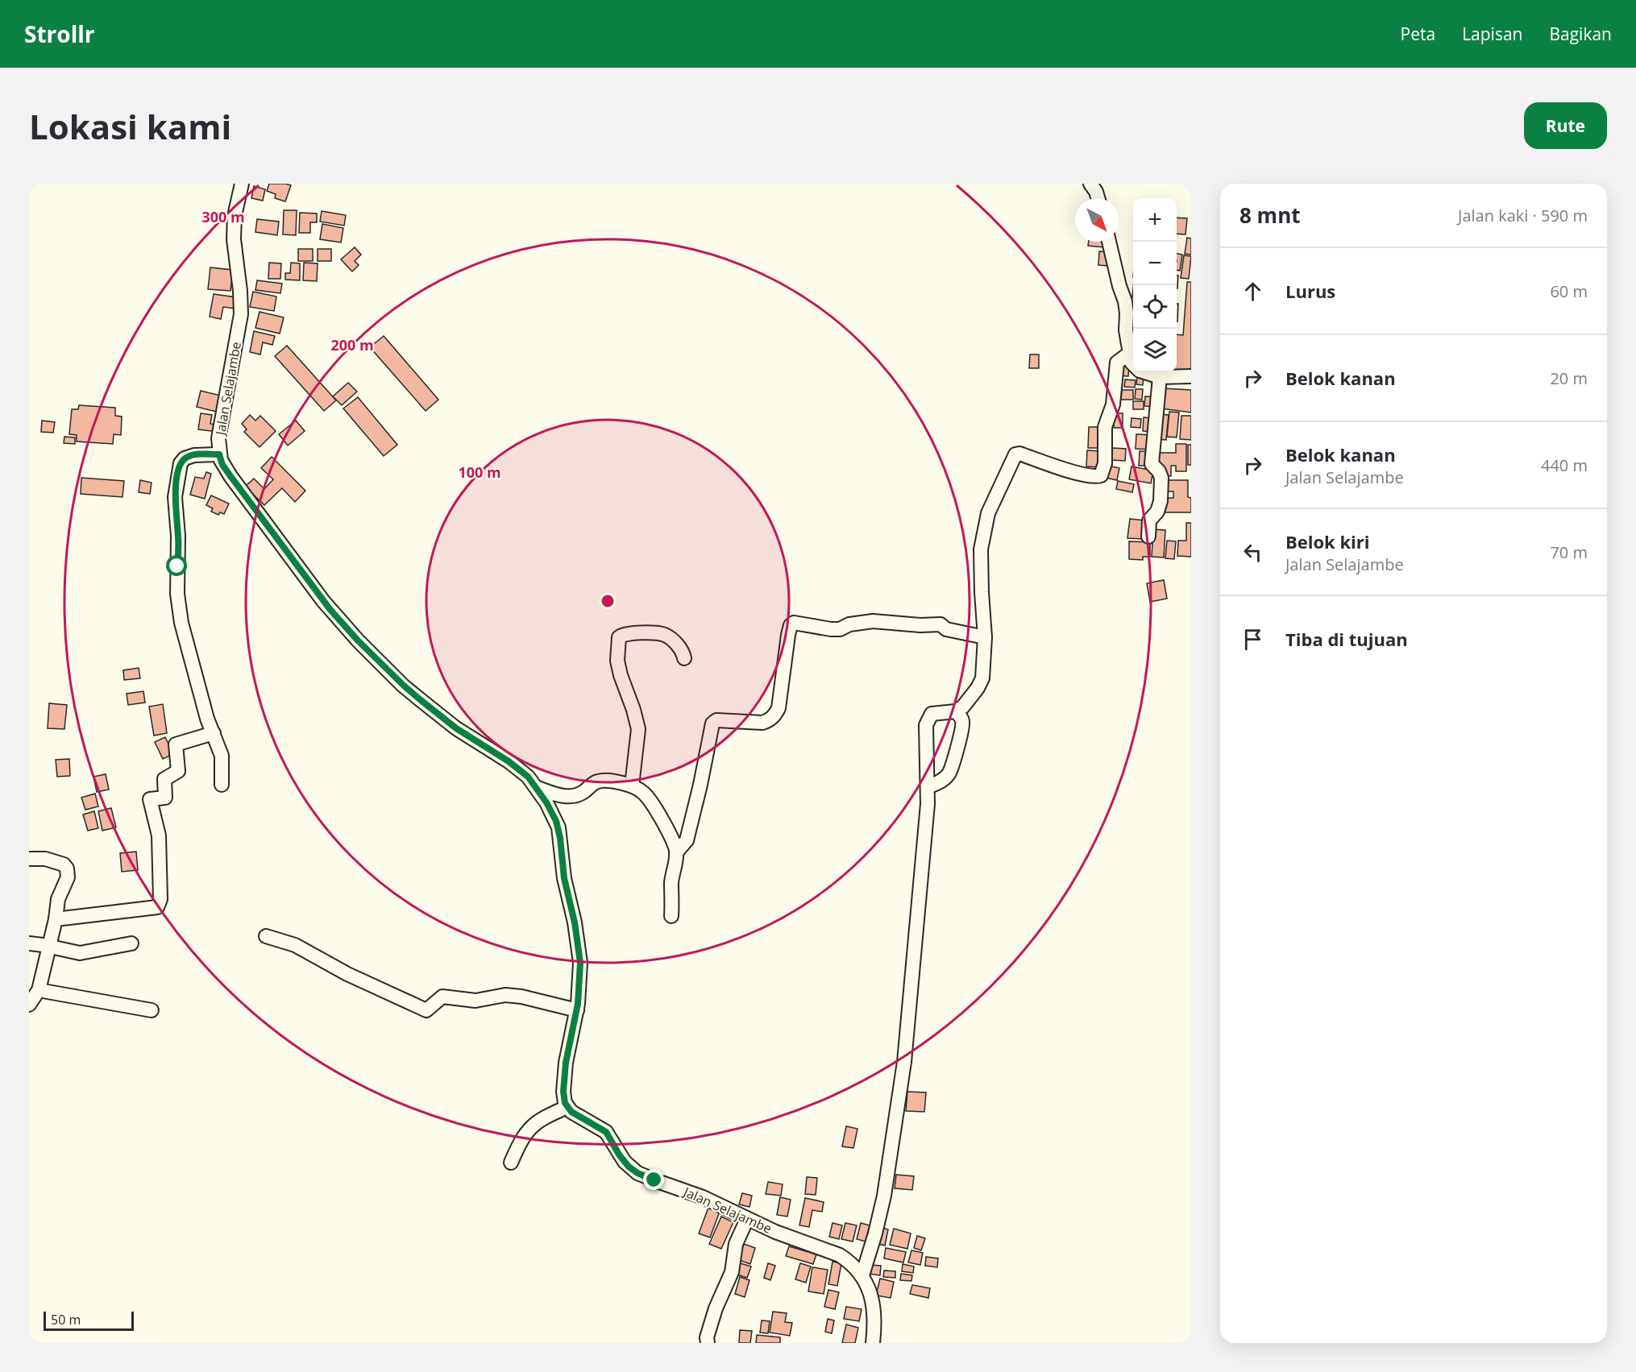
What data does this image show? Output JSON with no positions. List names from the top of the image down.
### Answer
{
  "streets": {
    "street": ["Jalan Selajambe"]
  },
  "scale_bar": "50 m",
  "north": "bottom right",
  "page": {
    "header": "Strollr",
    "nav": ["Peta", "Lapisan", "Bagikan"],
    "buttons": "Rute",
    "title": "Lokasi kami",
    "heading": ["8 mnt", "Jalan kaki · 590 m"],
    "map_buttons": ["+", "−"],
    "list": [
      ["Lurus", "60 m"],
      ["Belok kanan", "20 m"],
      ["Belok kanan", "Jalan Selajambe", "440 m"],
      ["Belok kiri", "Jalan Selajambe", "70 m"],
      "Tiba di tujuan"
    ],
    "scale": "50 m"
  },
  "rings": ["300 m", "200 m", "100 m"]
}
